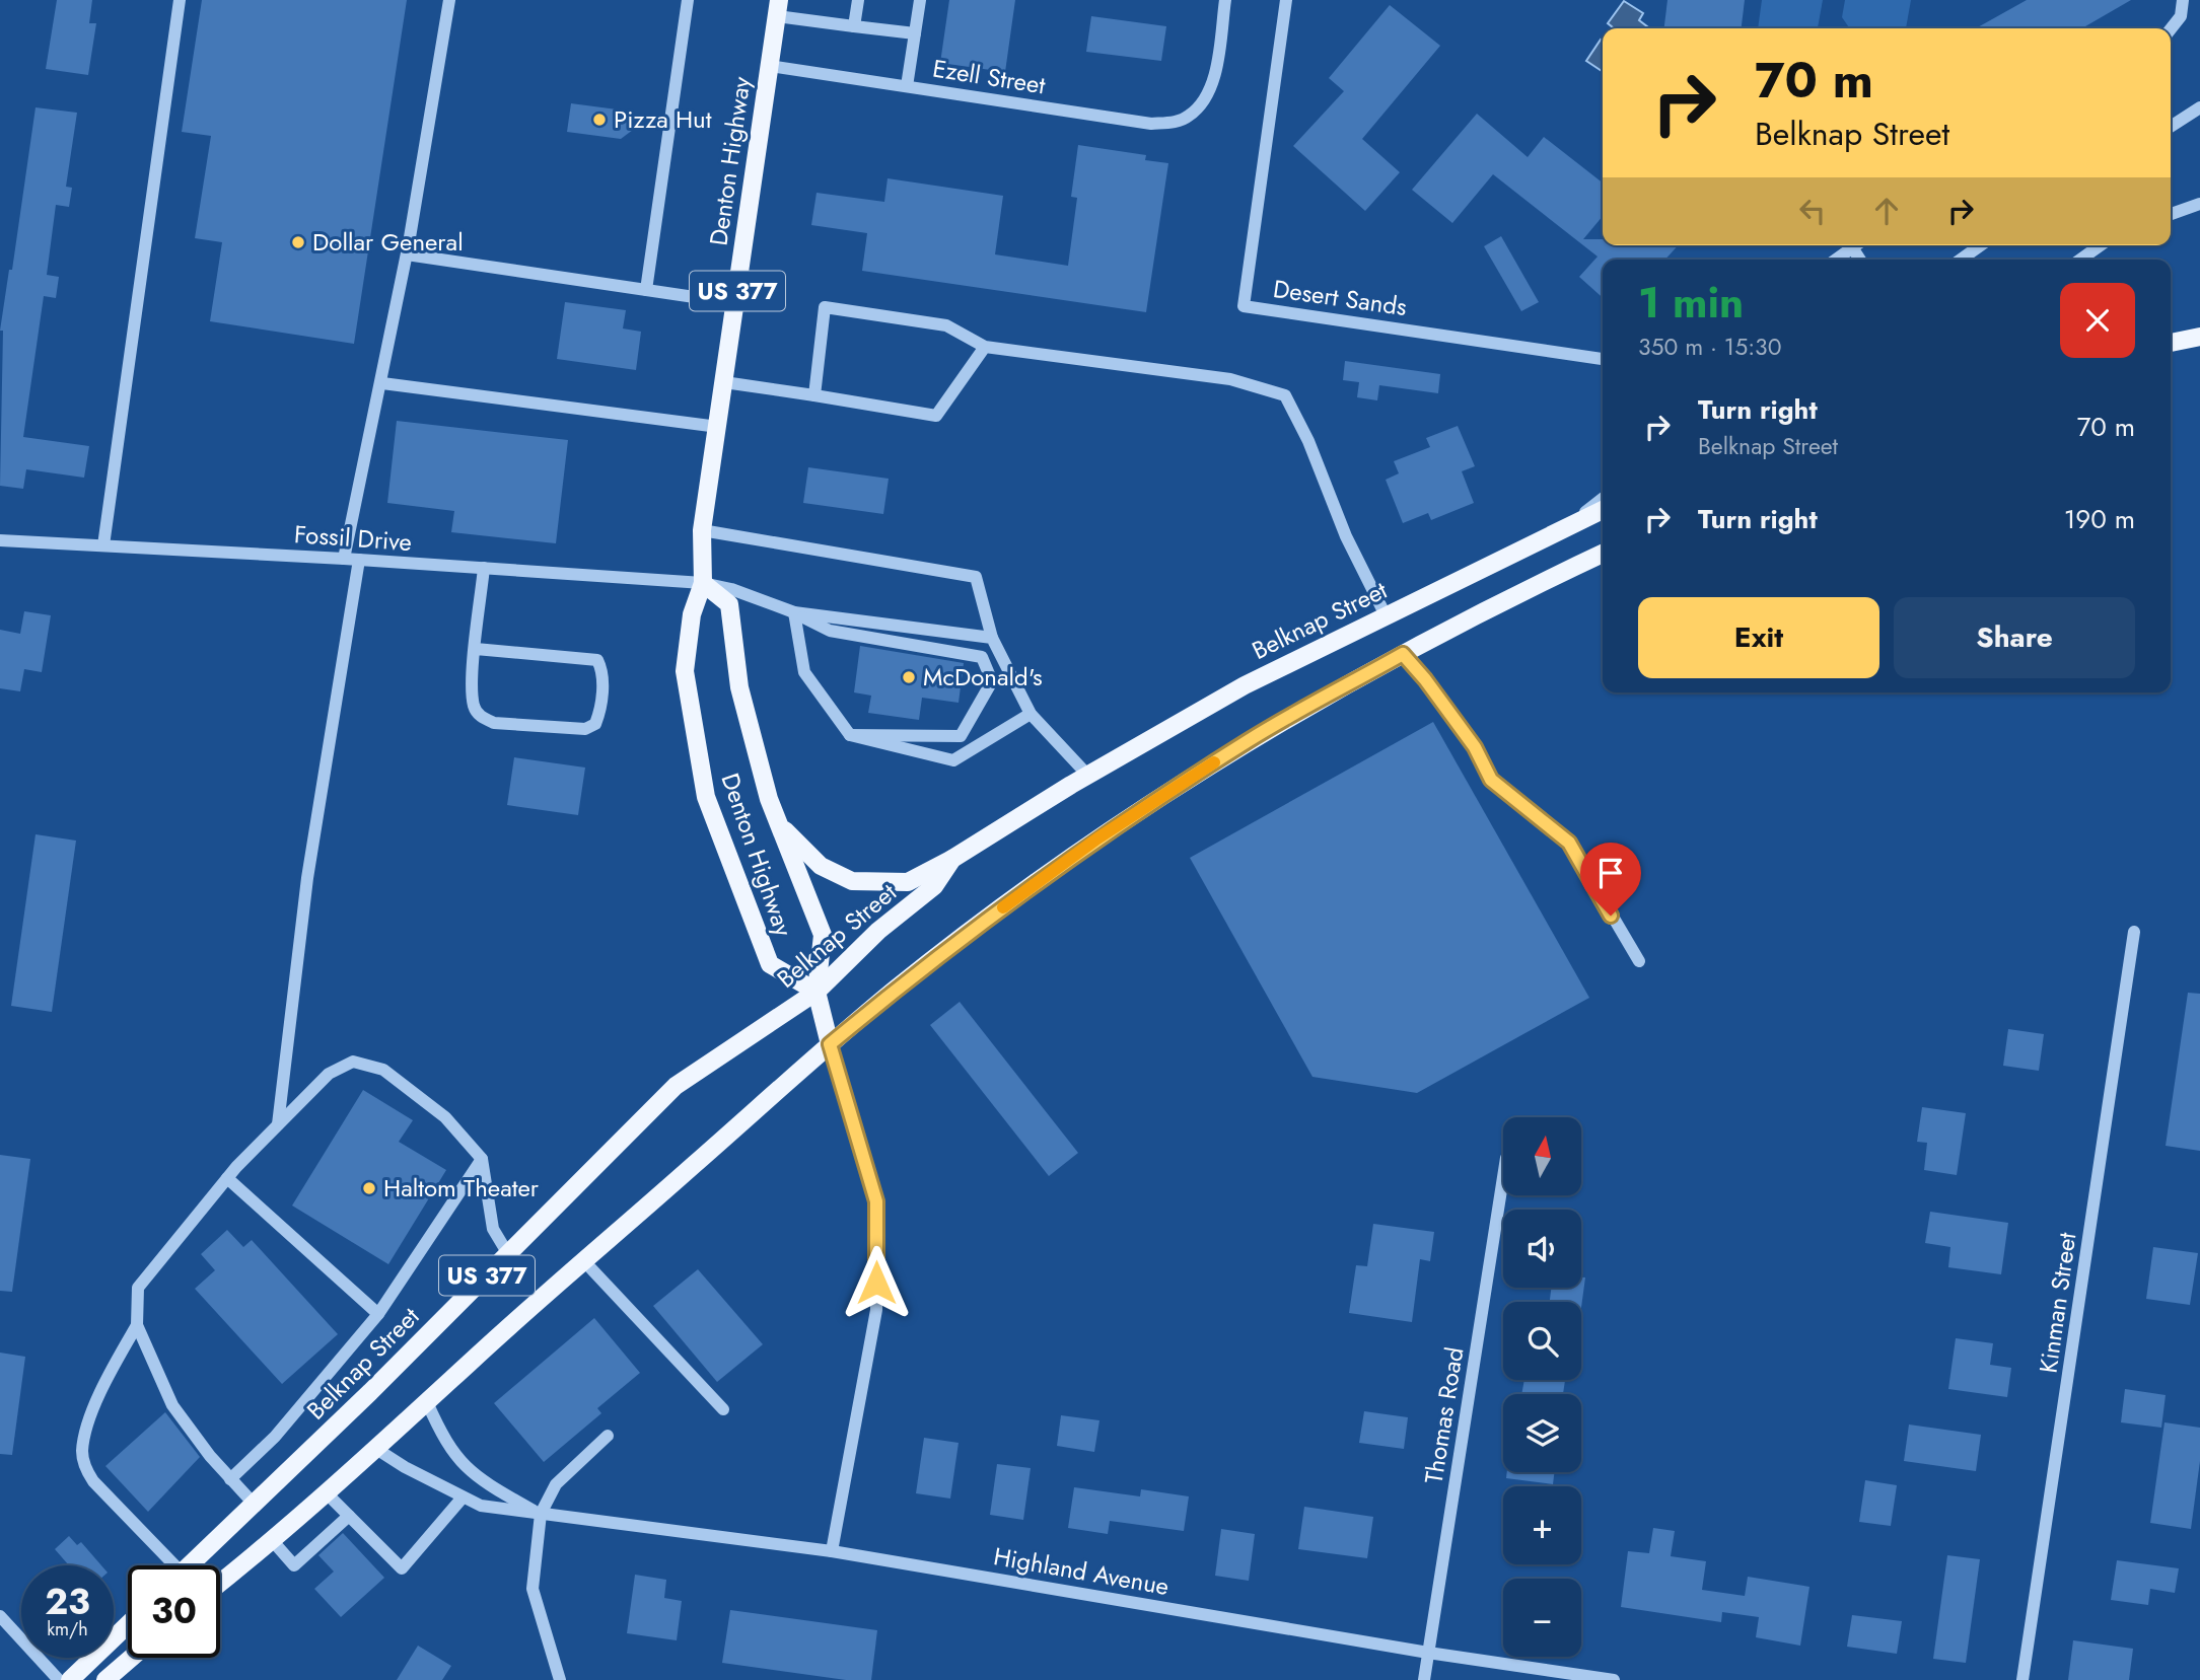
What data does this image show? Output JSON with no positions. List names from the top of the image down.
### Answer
{
  "streets": {
    "main road": ["Denton Highway", "US 377", "Belknap Street"],
    "street": [
      "Ezell Street",
      "Desert Sands",
      "Fossil Drive",
      "Kinman Street",
      "Thomas Road",
      "Highland Avenue"
    ]
  },
  "crossings": [
    ["Ezell Street", "Denton Highway"],
    ["Denton Highway", "US 377"],
    ["Denton Highway", "Fossil Drive"],
    ["Denton Highway", "Belknap Street"],
    ["US 377", "Highland Avenue"],
    ["Thomas Road", "Highland Avenue"]
  ],
  "places": [
    "Pizza Hut",
    "Dollar General",
    "McDonald's",
    "Haltom Theater"
  ],
  "north": "top",
  "page": {
    "turn": ["70 m", "Belknap Street"],
    "heading": ["1 min", "350 m · 15:30"],
    "list": [
      {
        "name": "Turn right",
        "note": "Belknap Street",
        "value": "70 m"
      },
      {
        "name": "Turn right",
        "value": "190 m"
      }
    ],
    "buttons": ["Exit", "Share"],
    "map_buttons": ["+", "−"],
    "speed": "23 km/h",
    "limit": "30"
  }
}
